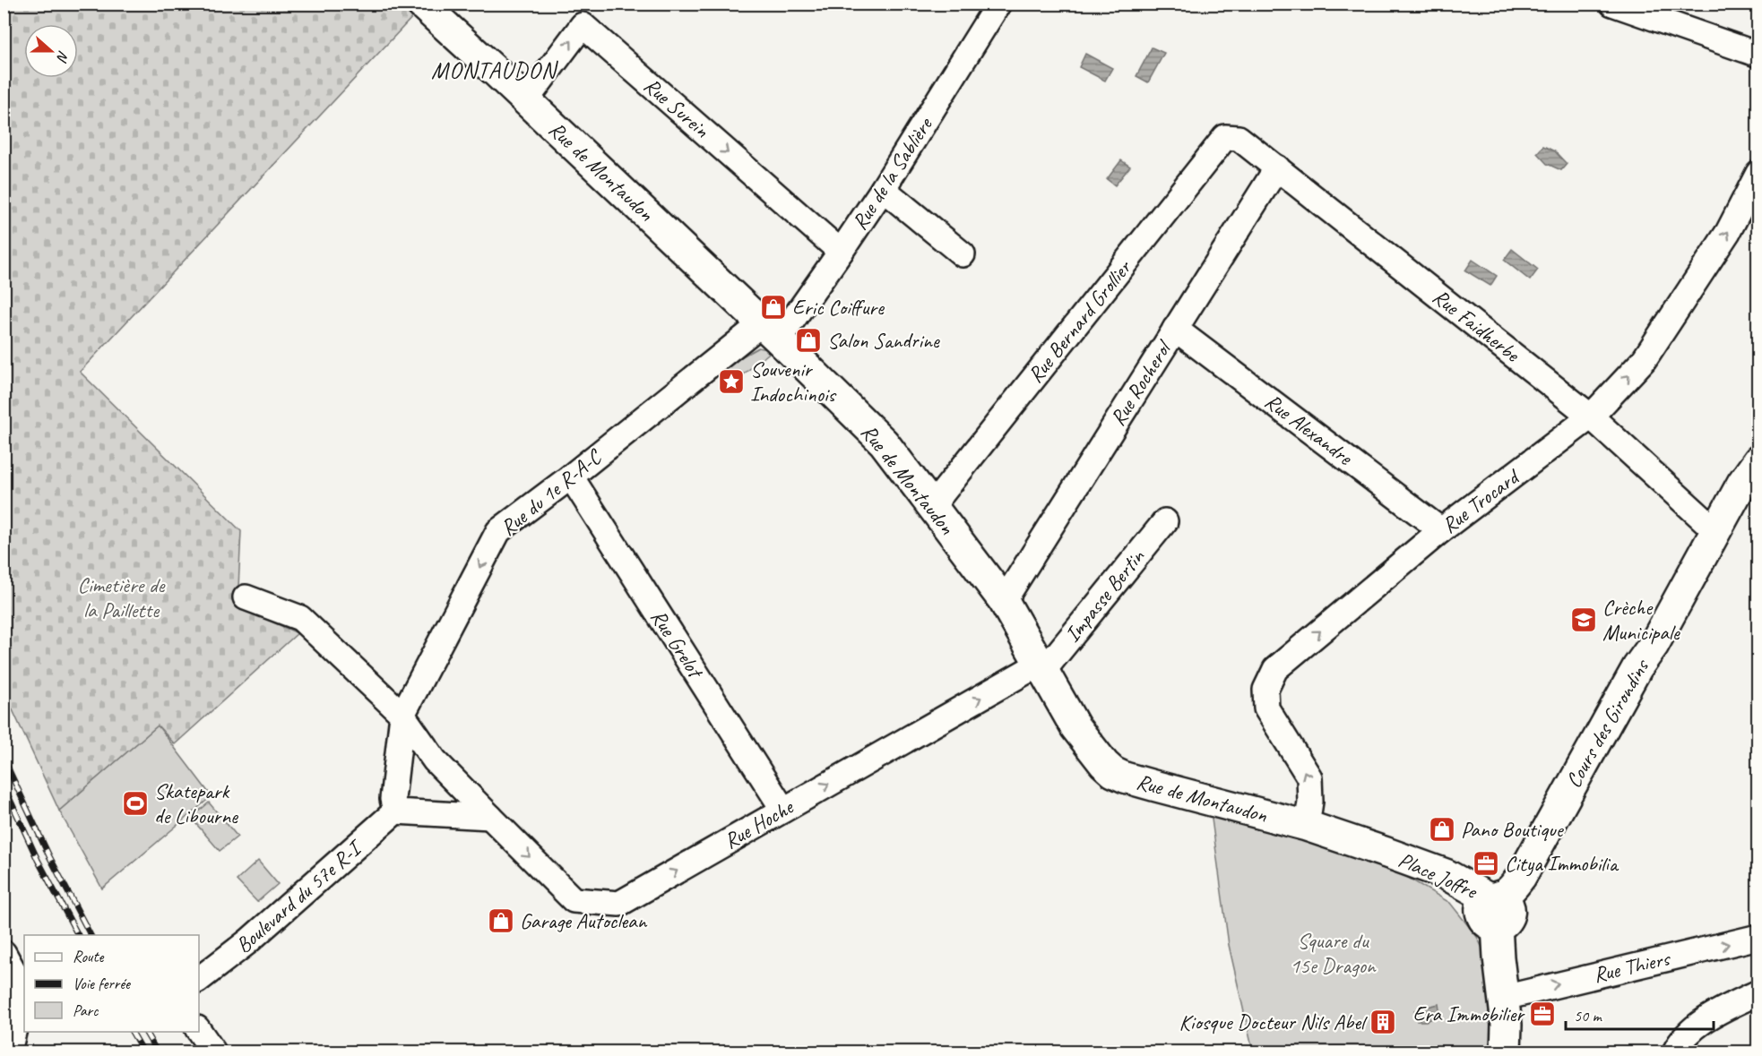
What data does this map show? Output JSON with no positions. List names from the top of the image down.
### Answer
{
  "streets": {
    "main road": ["Rue de Montaudon", "Cours des Girondins", "Place Joffre"],
    "street": [
      "Rue Surein",
      "Rue de la Sablière",
      "Rue Bernard Grollier",
      "Rue Faidherbe",
      "Rue Rocherol",
      "Rue Alexandre",
      "Rue du 1e R-A-C",
      "Rue Trocard",
      "Impasse Bertin",
      "Rue Grelot",
      "Rue Hoche",
      "Boulevard du 57e R-I",
      "Rue Thiers"
    ]
  },
  "crossings": [
    ["Rue Surein", "Rue de Montaudon"],
    ["Rue Surein", "Rue de la Sablière"],
    ["Rue de Montaudon", "Rue de la Sablière"],
    ["Rue de Montaudon", "Rue Bernard Grollier"],
    ["Rue de Montaudon", "Rue Rocherol"],
    ["Rue de Montaudon", "Rue du 1e R-A-C"],
    ["Rue de Montaudon", "Rue Trocard"],
    ["Rue de Montaudon", "Impasse Bertin"],
    ["Rue de Montaudon", "Rue Hoche"],
    ["Rue de Montaudon", "Place Joffre"],
    ["Rue de la Sablière", "Rue du 1e R-A-C"],
    ["Rue Bernard Grollier", "Rue Faidherbe"],
    ["Rue Faidherbe", "Rue Rocherol"],
    ["Rue Faidherbe", "Rue Trocard"],
    ["Rue Faidherbe", "Cours des Girondins"],
    ["Rue Rocherol", "Rue Alexandre"],
    ["Rue Alexandre", "Rue Trocard"],
    ["Rue du 1e R-A-C", "Rue Grelot"],
    ["Rue du 1e R-A-C", "Rue Hoche"],
    ["Rue Trocard", "Place Joffre"],
    ["Impasse Bertin", "Rue Hoche"],
    ["Rue Grelot", "Rue Hoche"],
    ["Cours des Girondins", "Place Joffre"]
  ],
  "one_way": ["Rue du 1e R-A-C", "Rue Trocard", "Rue Hoche"],
  "districts": ["MONTAUDON"],
  "parks": ["Cimetière de la Paillette", "Square du 15e Dragon"],
  "places": {
    "shop": [
      "Eric Coiffure",
      "Salon Sandrine",
      "Pano Boutique",
      "Garage Autoclean"
    ],
    "place": ["Souvenir Indochinois"],
    "school or university": ["Crèche Municipale"],
    "sports": ["Skatepark de Libourne"],
    "office": ["Citya Immobilia", "Era Immobilier"],
    "building": ["Kiosque Docteur Nils Abel"]
  },
  "legend": ["Route", "Voie ferrée", "Parc"],
  "scale_bar": "50 m",
  "north": "right"
}
